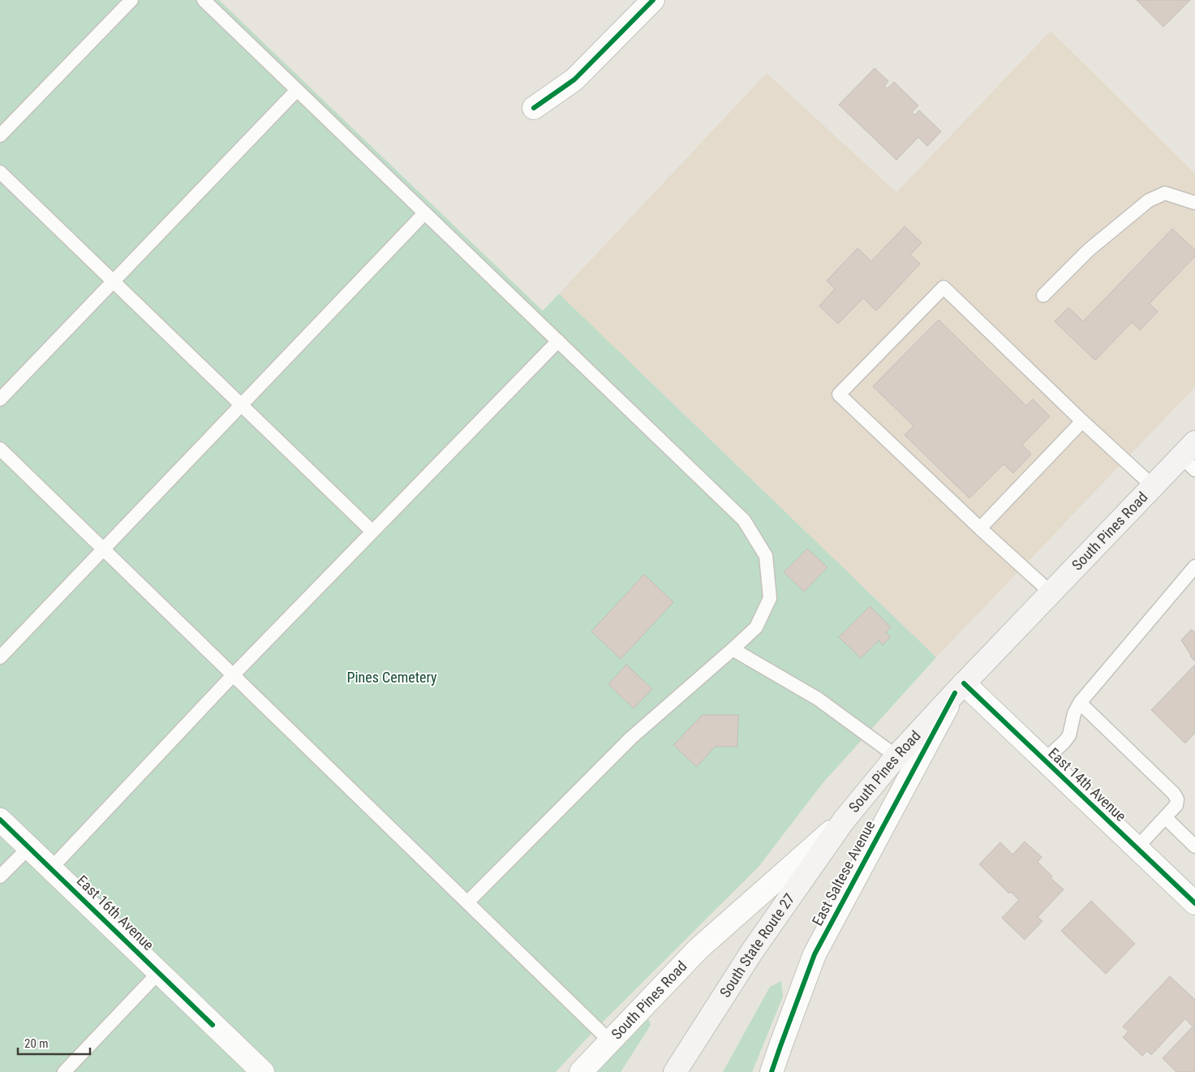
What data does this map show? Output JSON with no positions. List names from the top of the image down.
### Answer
{
  "streets": {
    "main road": ["South Pines Road", "South State Route 27"],
    "street": ["East 14th Avenue", "East Saltese Avenue", "East 16th Avenue"]
  },
  "crossings": [
    ["South Pines Road", "East 14th Avenue"],
    ["South Pines Road", "East Saltese Avenue"],
    ["South Pines Road", "South State Route 27"],
    ["East 14th Avenue", "East Saltese Avenue"]
  ],
  "parks": ["Pines Cemetery"],
  "scale_bar": "20 m"
}
